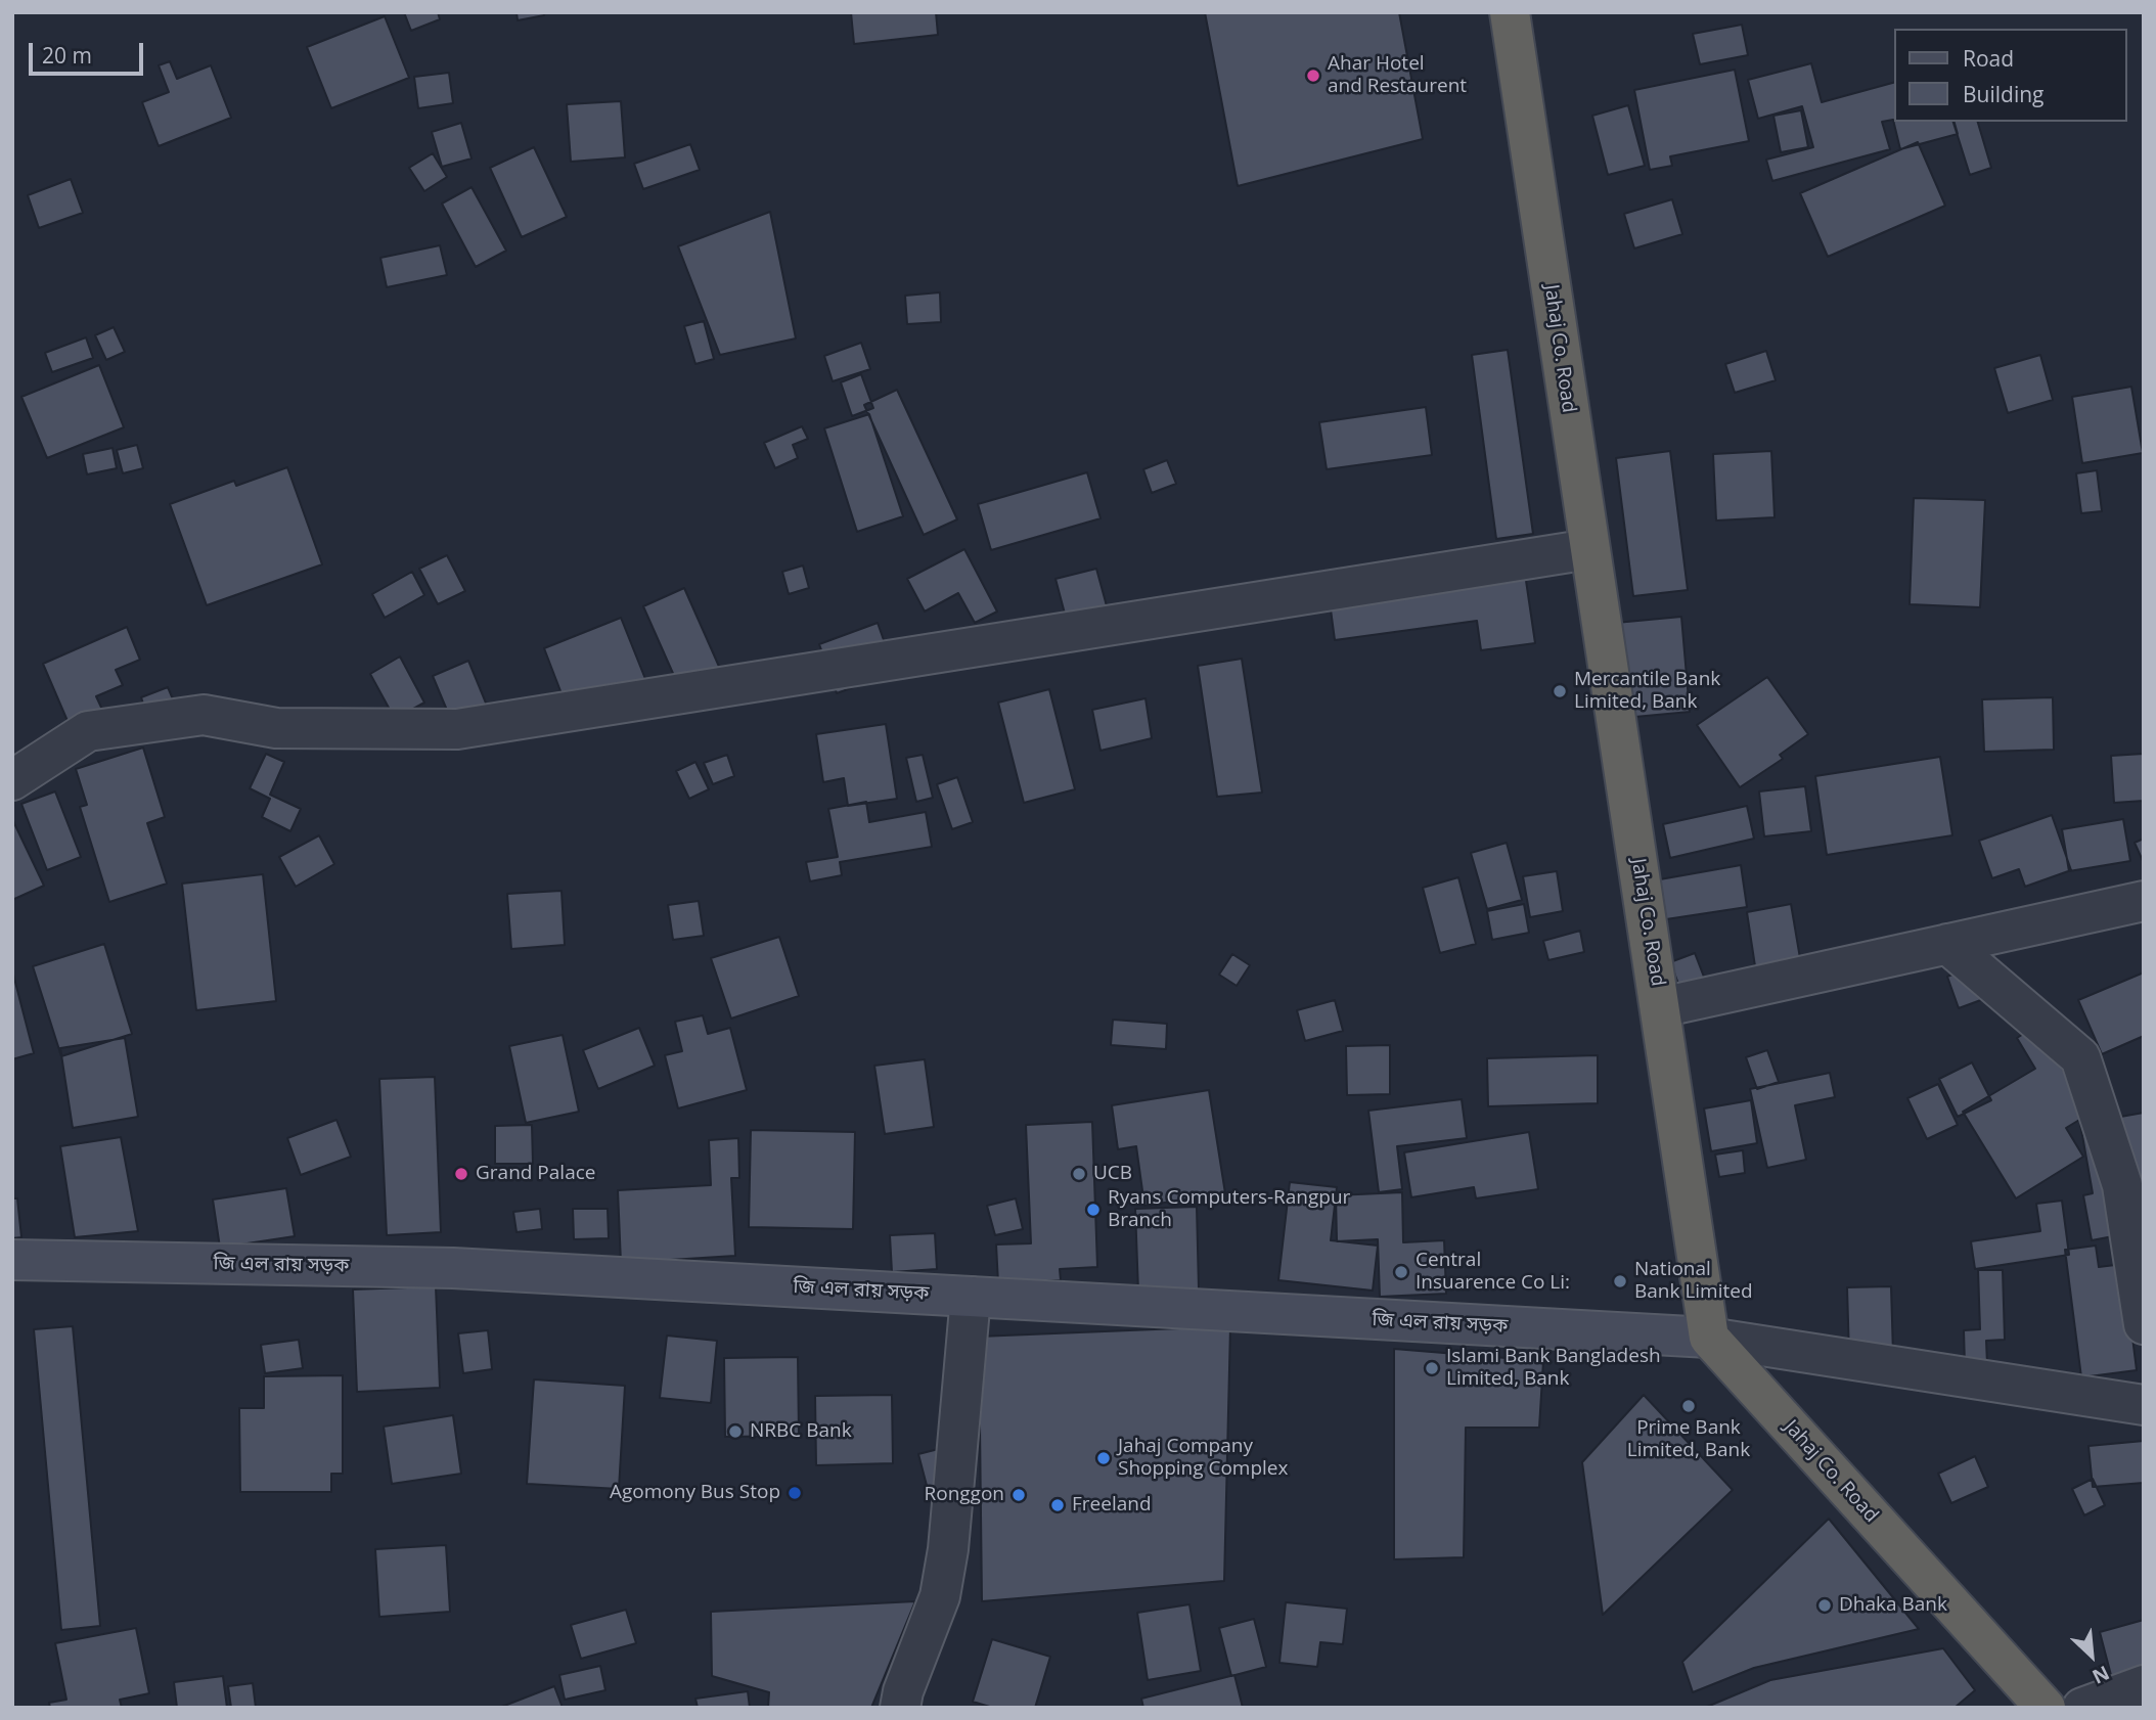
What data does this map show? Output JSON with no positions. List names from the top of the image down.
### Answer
{
  "streets": {
    "highway": ["Jahaj Co. Road"],
    "main road": ["জি এল রায় সড়ক"]
  },
  "crossings": [
    ["Jahaj Co. Road", "জি এল রায় সড়ক"]
  ],
  "places": [
    "Ahar Hotel and Restaurent",
    "Mercantile Bank Limited, Bank",
    "Grand Palace",
    "UCB",
    "Ryans Computers-Rangpur Branch",
    "Central Insuarence Co Li:",
    "National Bank Limited",
    "Islami Bank Bangladesh Limited, Bank",
    "Prime Bank Limited, Bank",
    "NRBC Bank",
    "Jahaj Company Shopping Complex",
    "Agomony Bus Stop",
    "Ronggon",
    "Freeland",
    "Dhaka Bank"
  ],
  "legend": ["Road", "Building"],
  "scale_bar": "20 m",
  "north": "bottom right"
}
